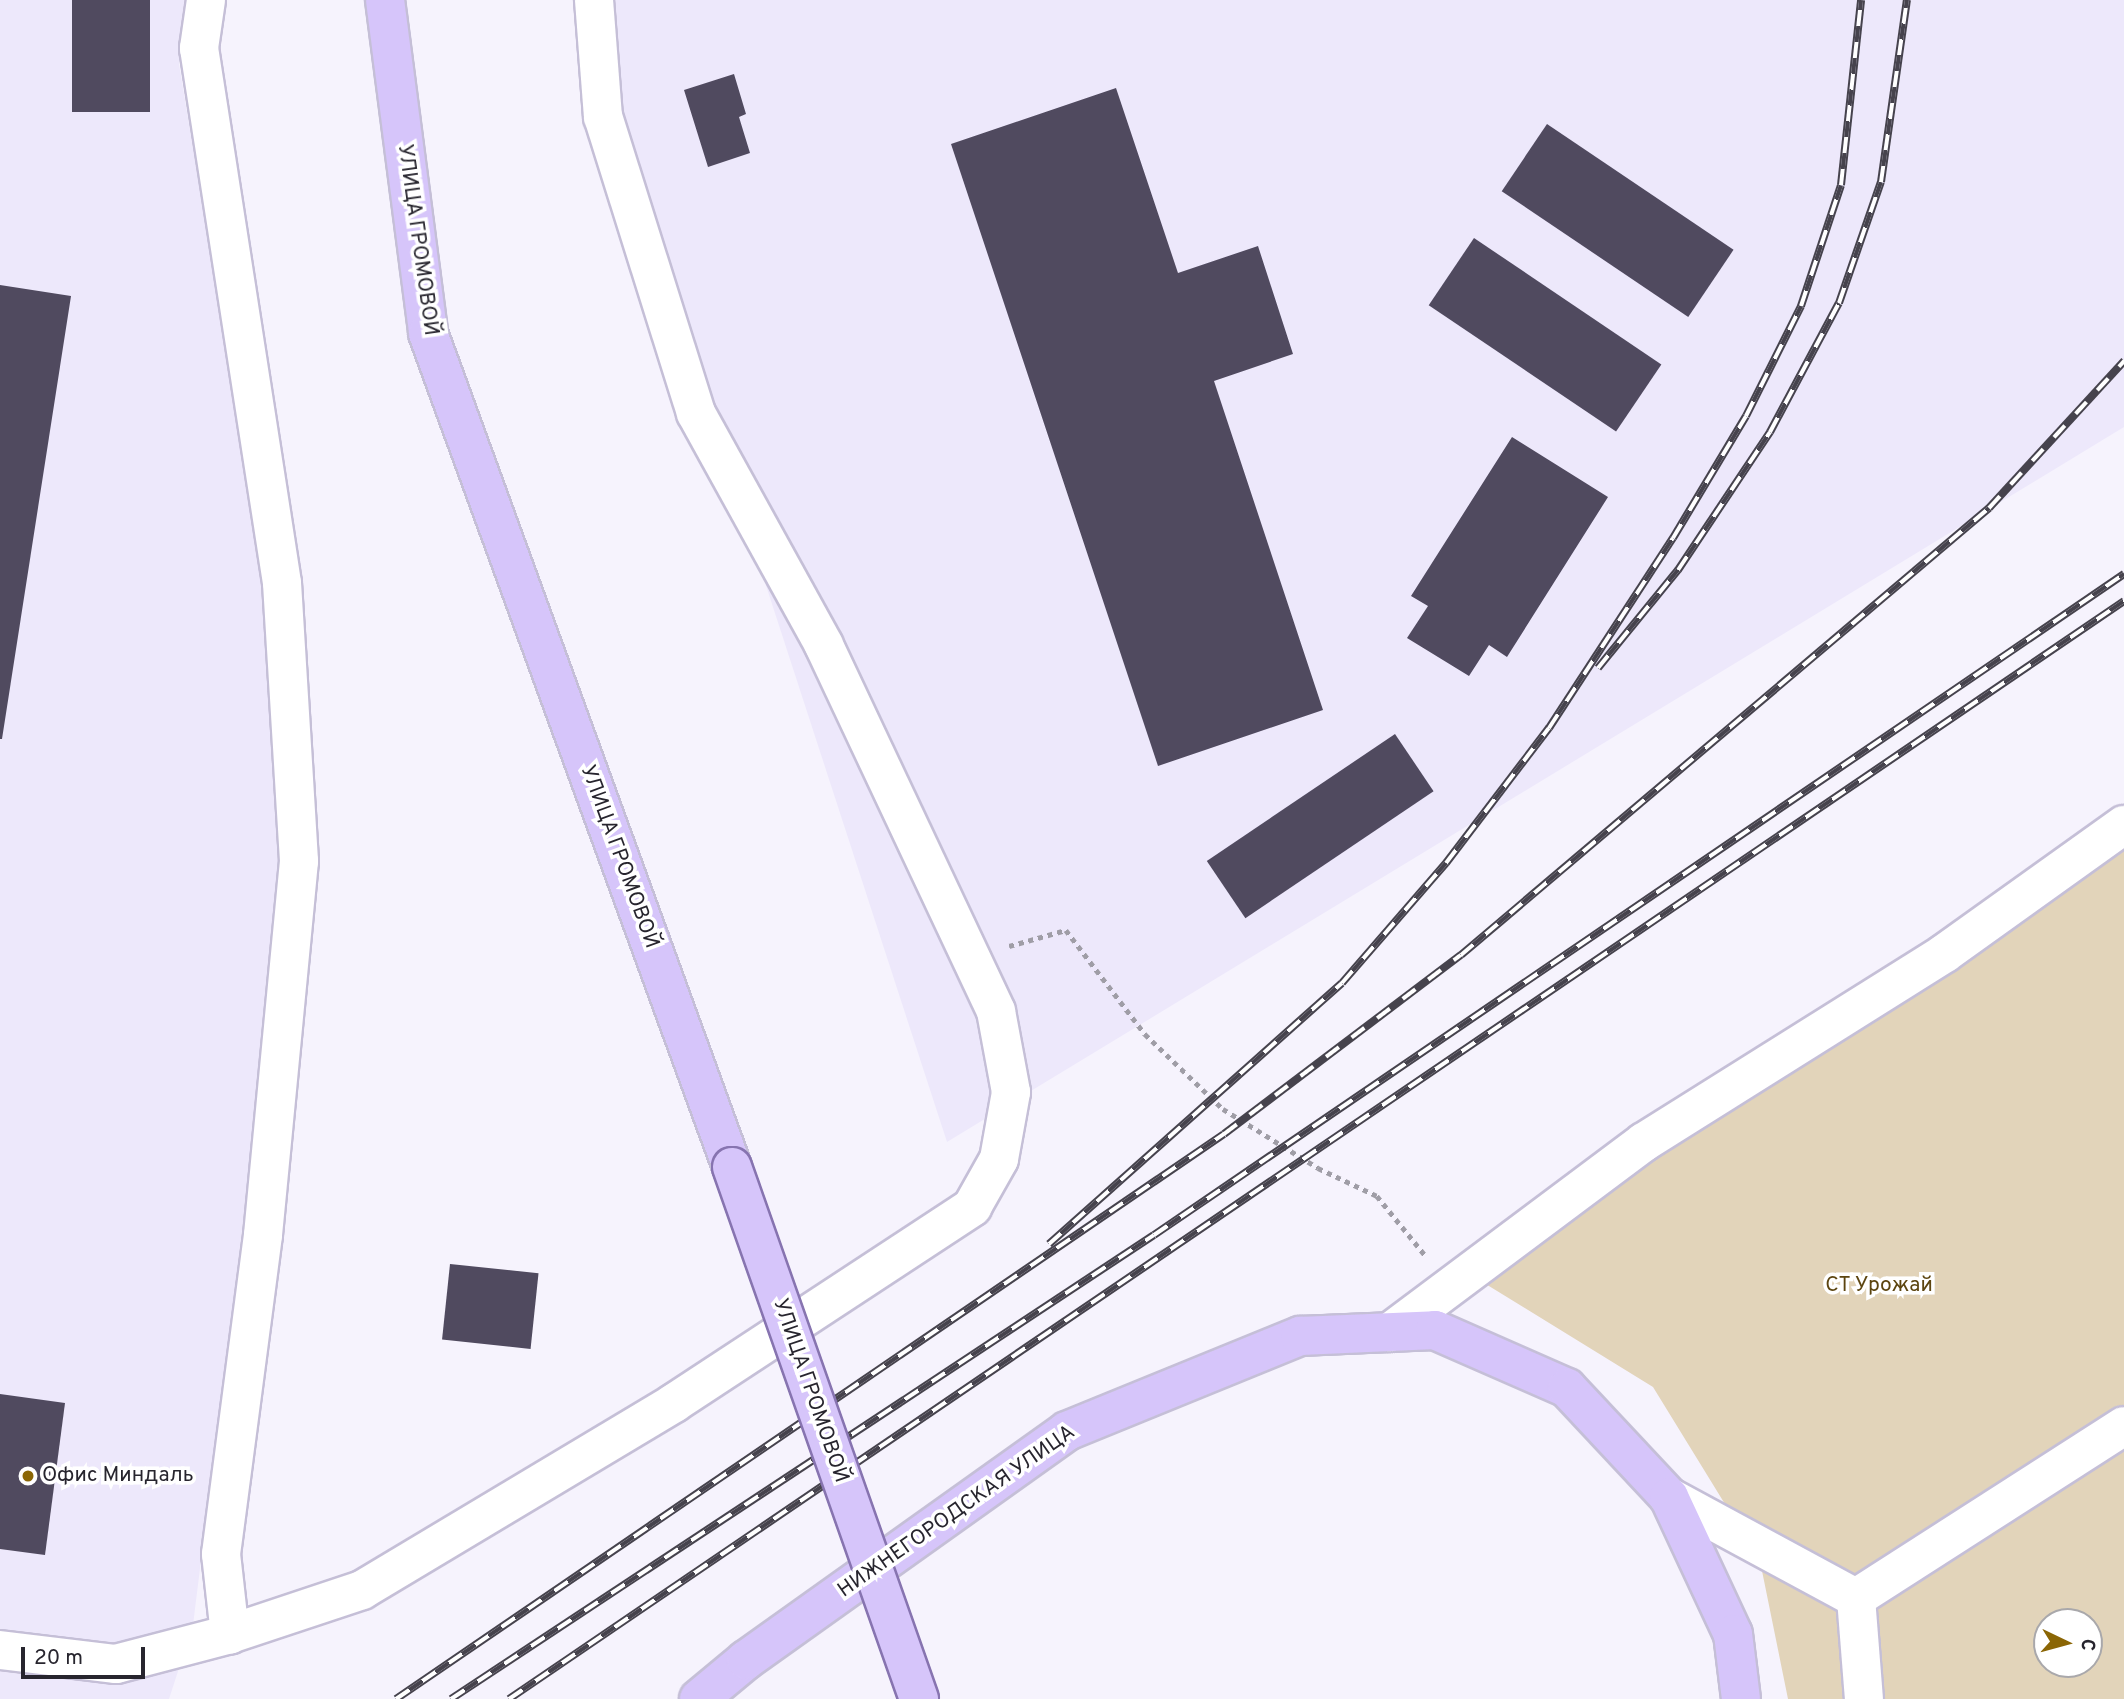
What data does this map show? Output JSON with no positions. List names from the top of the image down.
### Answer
{
  "streets": {
    "main road": ["УЛИЦА ГРОМОВОЙ", "НИЖНЕГОРОДСКАЯ УЛИЦА"]
  },
  "parks": ["СТ Урожай"],
  "places": ["Офис Миндаль"],
  "scale_bar": "20 m",
  "north": "right"
}
